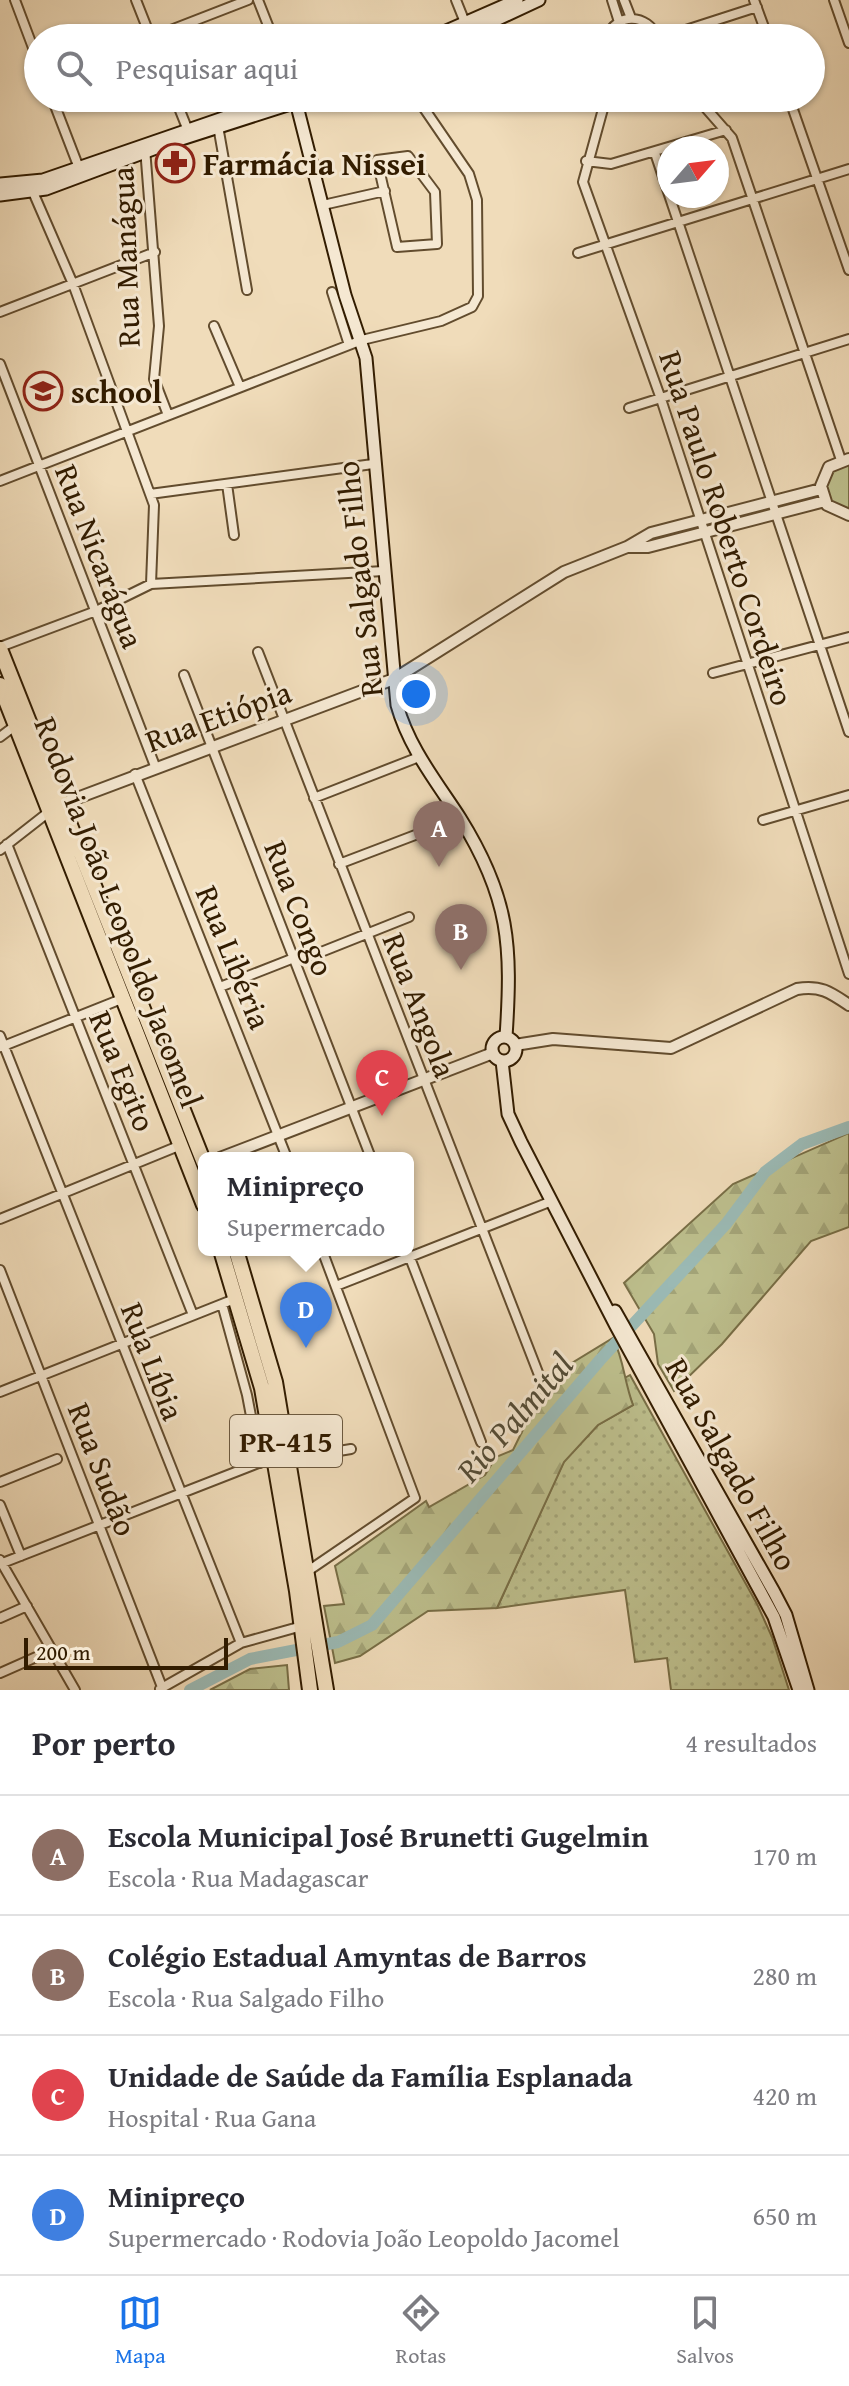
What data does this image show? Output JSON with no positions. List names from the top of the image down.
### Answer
{
  "streets": {
    "highway": ["Rodovia João Leopoldo Jacomel", "PR-415"],
    "main road": ["Rua Salgado Filho"],
    "street": [
      "Rua Manágua",
      "Rua Paulo Roberto Cordeiro",
      "Rua Nicarágua",
      "Rua Etiópia",
      "Rua Congo",
      "Rua Libéria",
      "Rua Angola",
      "Rua Egito",
      "Rua Líbia",
      "Rua Sudão"
    ]
  },
  "crossings": [
    ["Rua Nicarágua", "Rua Etiópia"],
    ["Rua Salgado Filho", "Rua Etiópia"],
    ["Rua Etiópia", "Rua Congo"],
    ["Rua Etiópia", "Rodovia João Leopoldo Jacomel"],
    ["Rua Etiópia", "Rua Libéria"],
    ["Rua Etiópia", "Rua Angola"]
  ],
  "water": ["Rio Palmital"],
  "places": {
    "pharmacy": ["Farmácia Nissei"],
    "school or university": ["school"]
  },
  "scale_bar": "200 m",
  "north": "top right",
  "page": {
    "search": "Pesquisar aqui",
    "pins": [
      "A",
      "B",
      "C",
      "D"
    ],
    "popup": ["Minipreço", "Supermercado"],
    "scale": "200 m",
    "heading": ["Por perto", "4 resultados"],
    "list": [
      {
        "mark": "A",
        "name": "Escola Municipal José Brunetti Gugelmin",
        "note": "Escola · Rua Madagascar",
        "value": "170 m"
      },
      {
        "mark": "B",
        "name": "Colégio Estadual Amyntas de Barros",
        "note": "Escola · Rua Salgado Filho",
        "value": "280 m"
      },
      {
        "mark": "C",
        "name": "Unidade de Saúde da Família Esplanada",
        "note": "Hospital · Rua Gana",
        "value": "420 m"
      },
      {
        "mark": "D",
        "name": "Minipreço",
        "note": "Supermercado · Rodovia João Leopoldo Jacomel",
        "value": "650 m"
      }
    ],
    "nav": ["Mapa", "Rotas", "Salvos"]
  }
}
